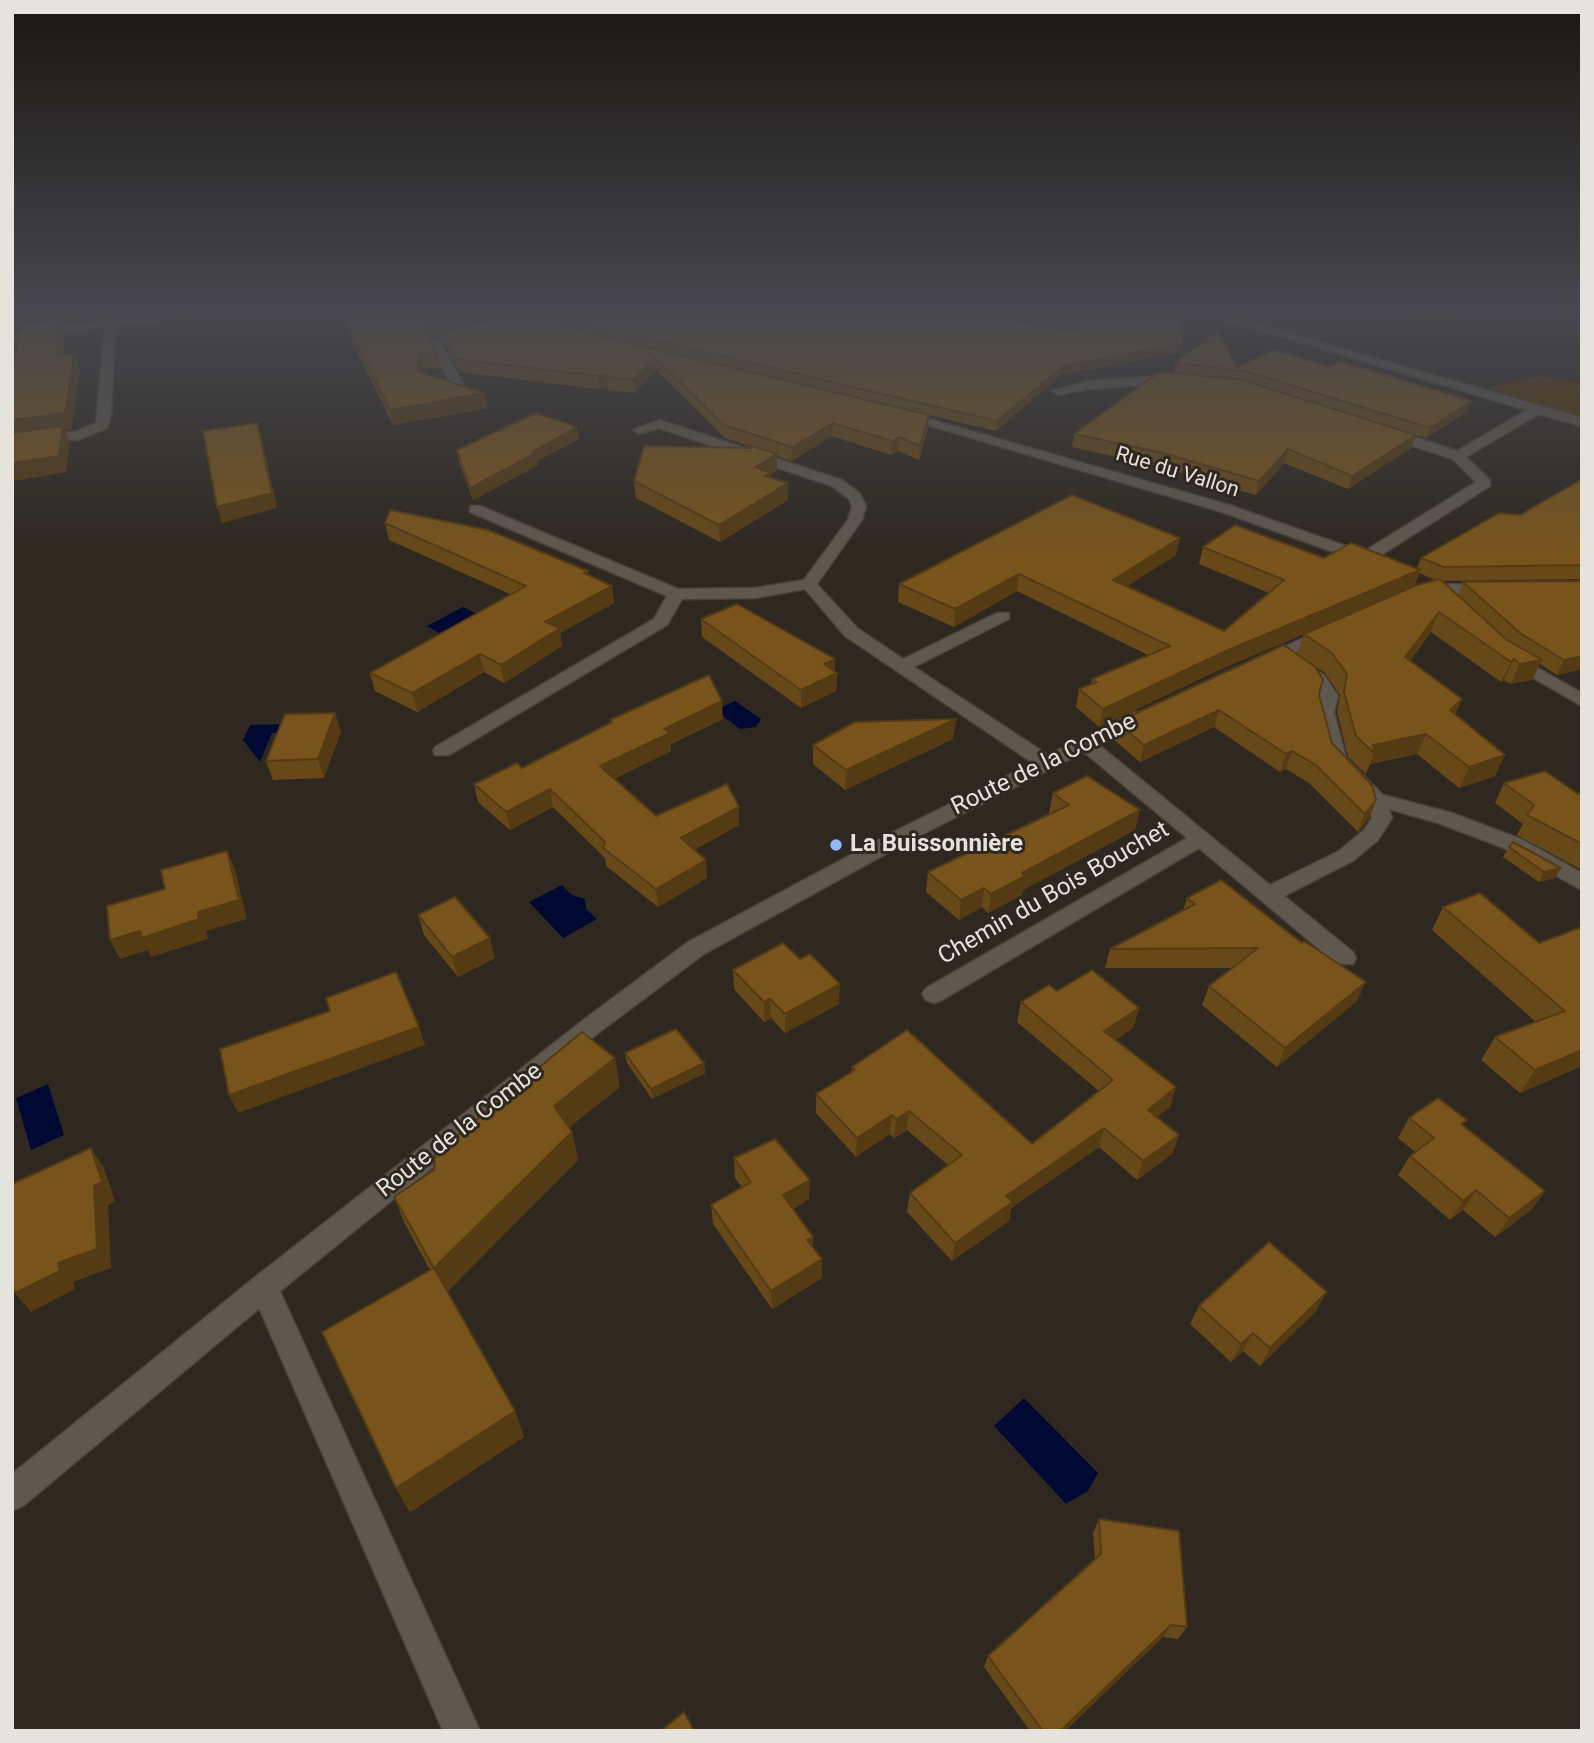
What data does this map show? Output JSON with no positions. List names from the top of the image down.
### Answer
{
  "streets": {
    "street": ["Rue du Vallon", "Route de la Combe", "Chemin du Bois Bouchet"]
  },
  "crossings": [
    ["Route de la Combe", "Chemin du Bois Bouchet"]
  ],
  "places": ["La Buissonnière"]
}
